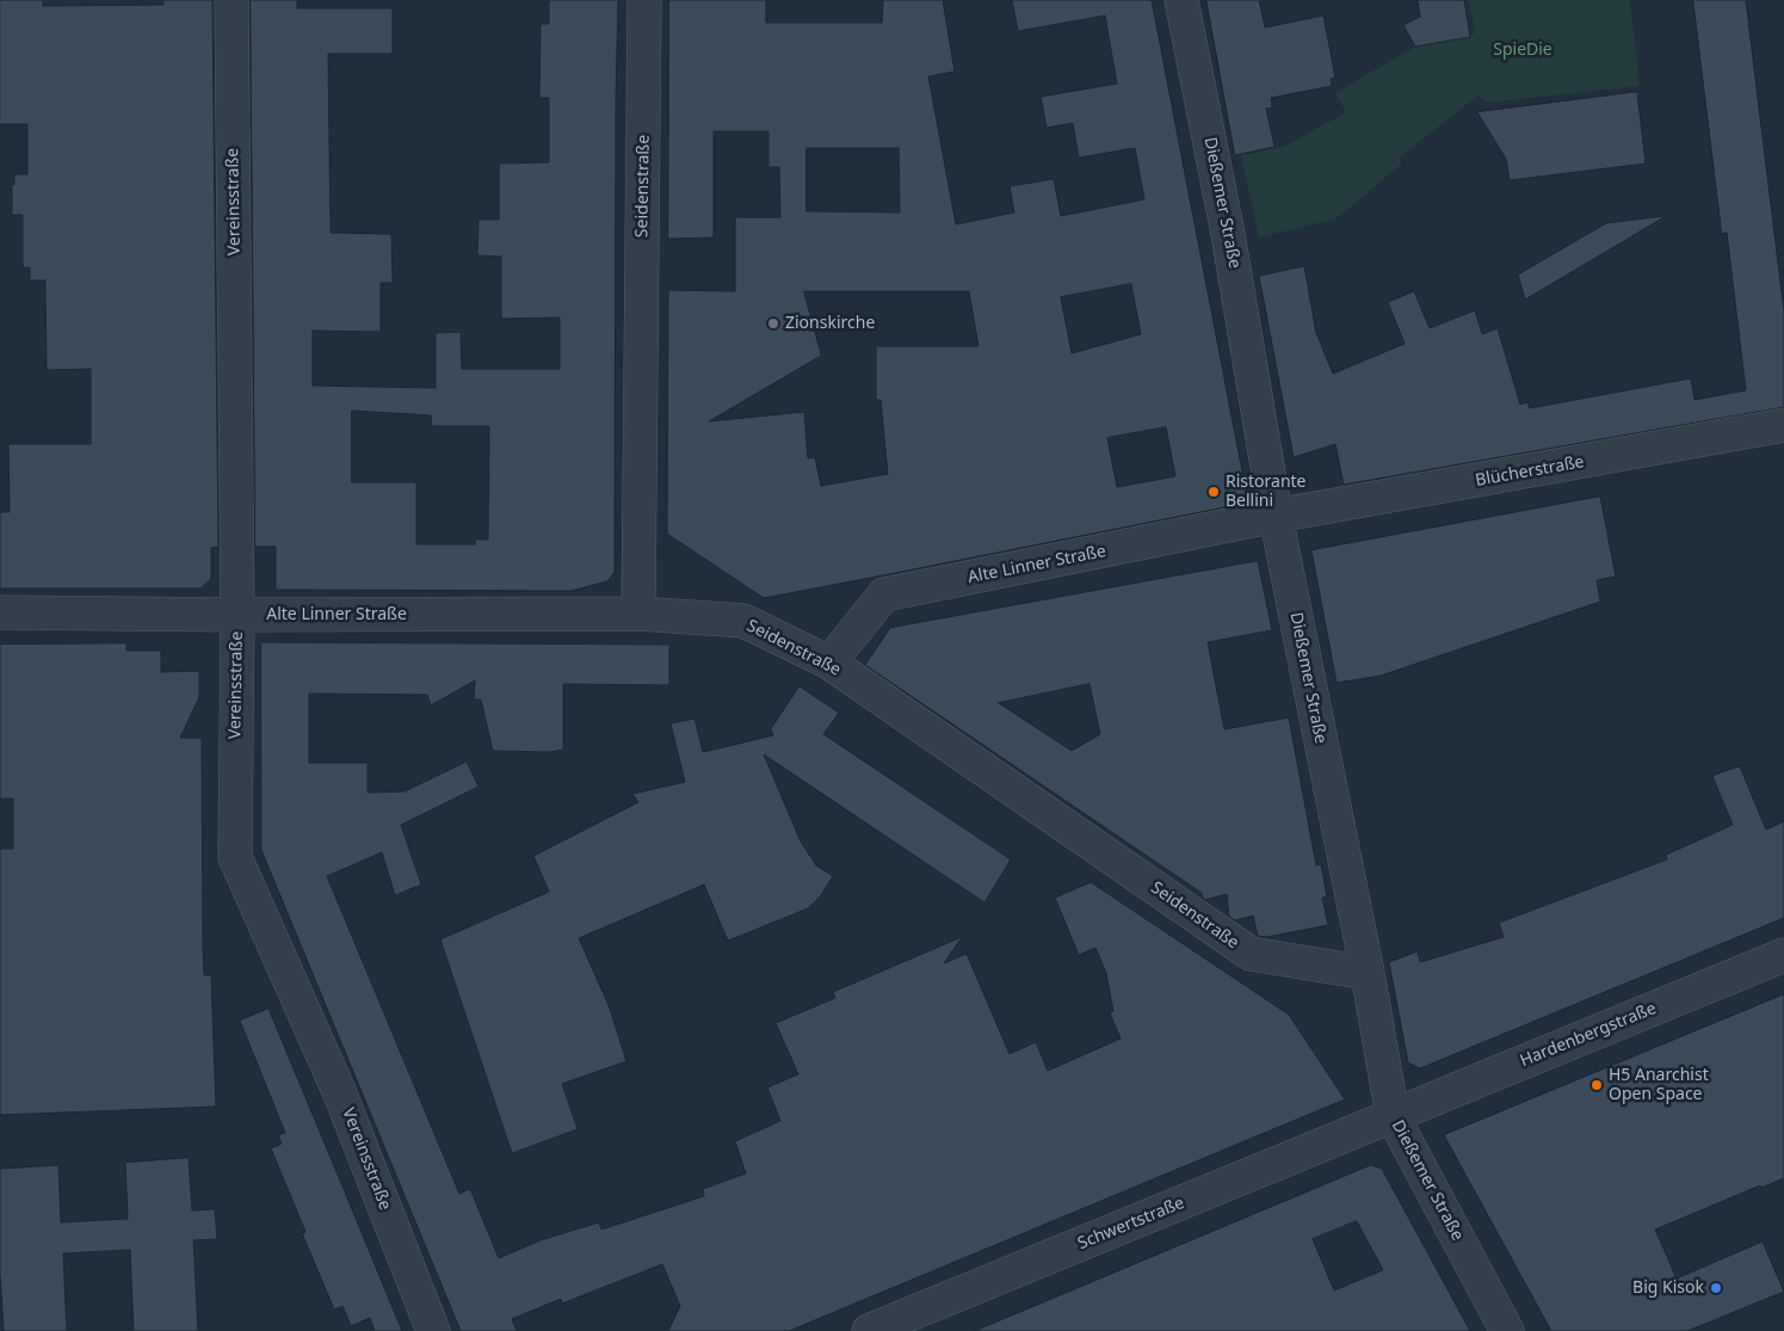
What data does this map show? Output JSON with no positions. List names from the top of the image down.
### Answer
{
  "streets": {
    "street": [
      "Seidenstraße",
      "Vereinsstraße",
      "Dießemer Straße",
      "Blücherstraße",
      "Alte Linner Straße",
      "Hardenbergstraße",
      "Schwertstraße"
    ]
  },
  "crossings": [
    ["Seidenstraße", "Dießemer Straße"],
    ["Seidenstraße", "Alte Linner Straße"],
    ["Vereinsstraße", "Alte Linner Straße"],
    ["Dießemer Straße", "Blücherstraße"],
    ["Dießemer Straße", "Alte Linner Straße"],
    ["Dießemer Straße", "Hardenbergstraße"],
    ["Dießemer Straße", "Schwertstraße"],
    ["Blücherstraße", "Alte Linner Straße"],
    ["Hardenbergstraße", "Schwertstraße"]
  ],
  "parks": ["SpieDie"],
  "places": [
    "Zionskirche",
    "Ristorante Bellini",
    "H5 Anarchist Open Space",
    "Big Kisok"
  ]
}
